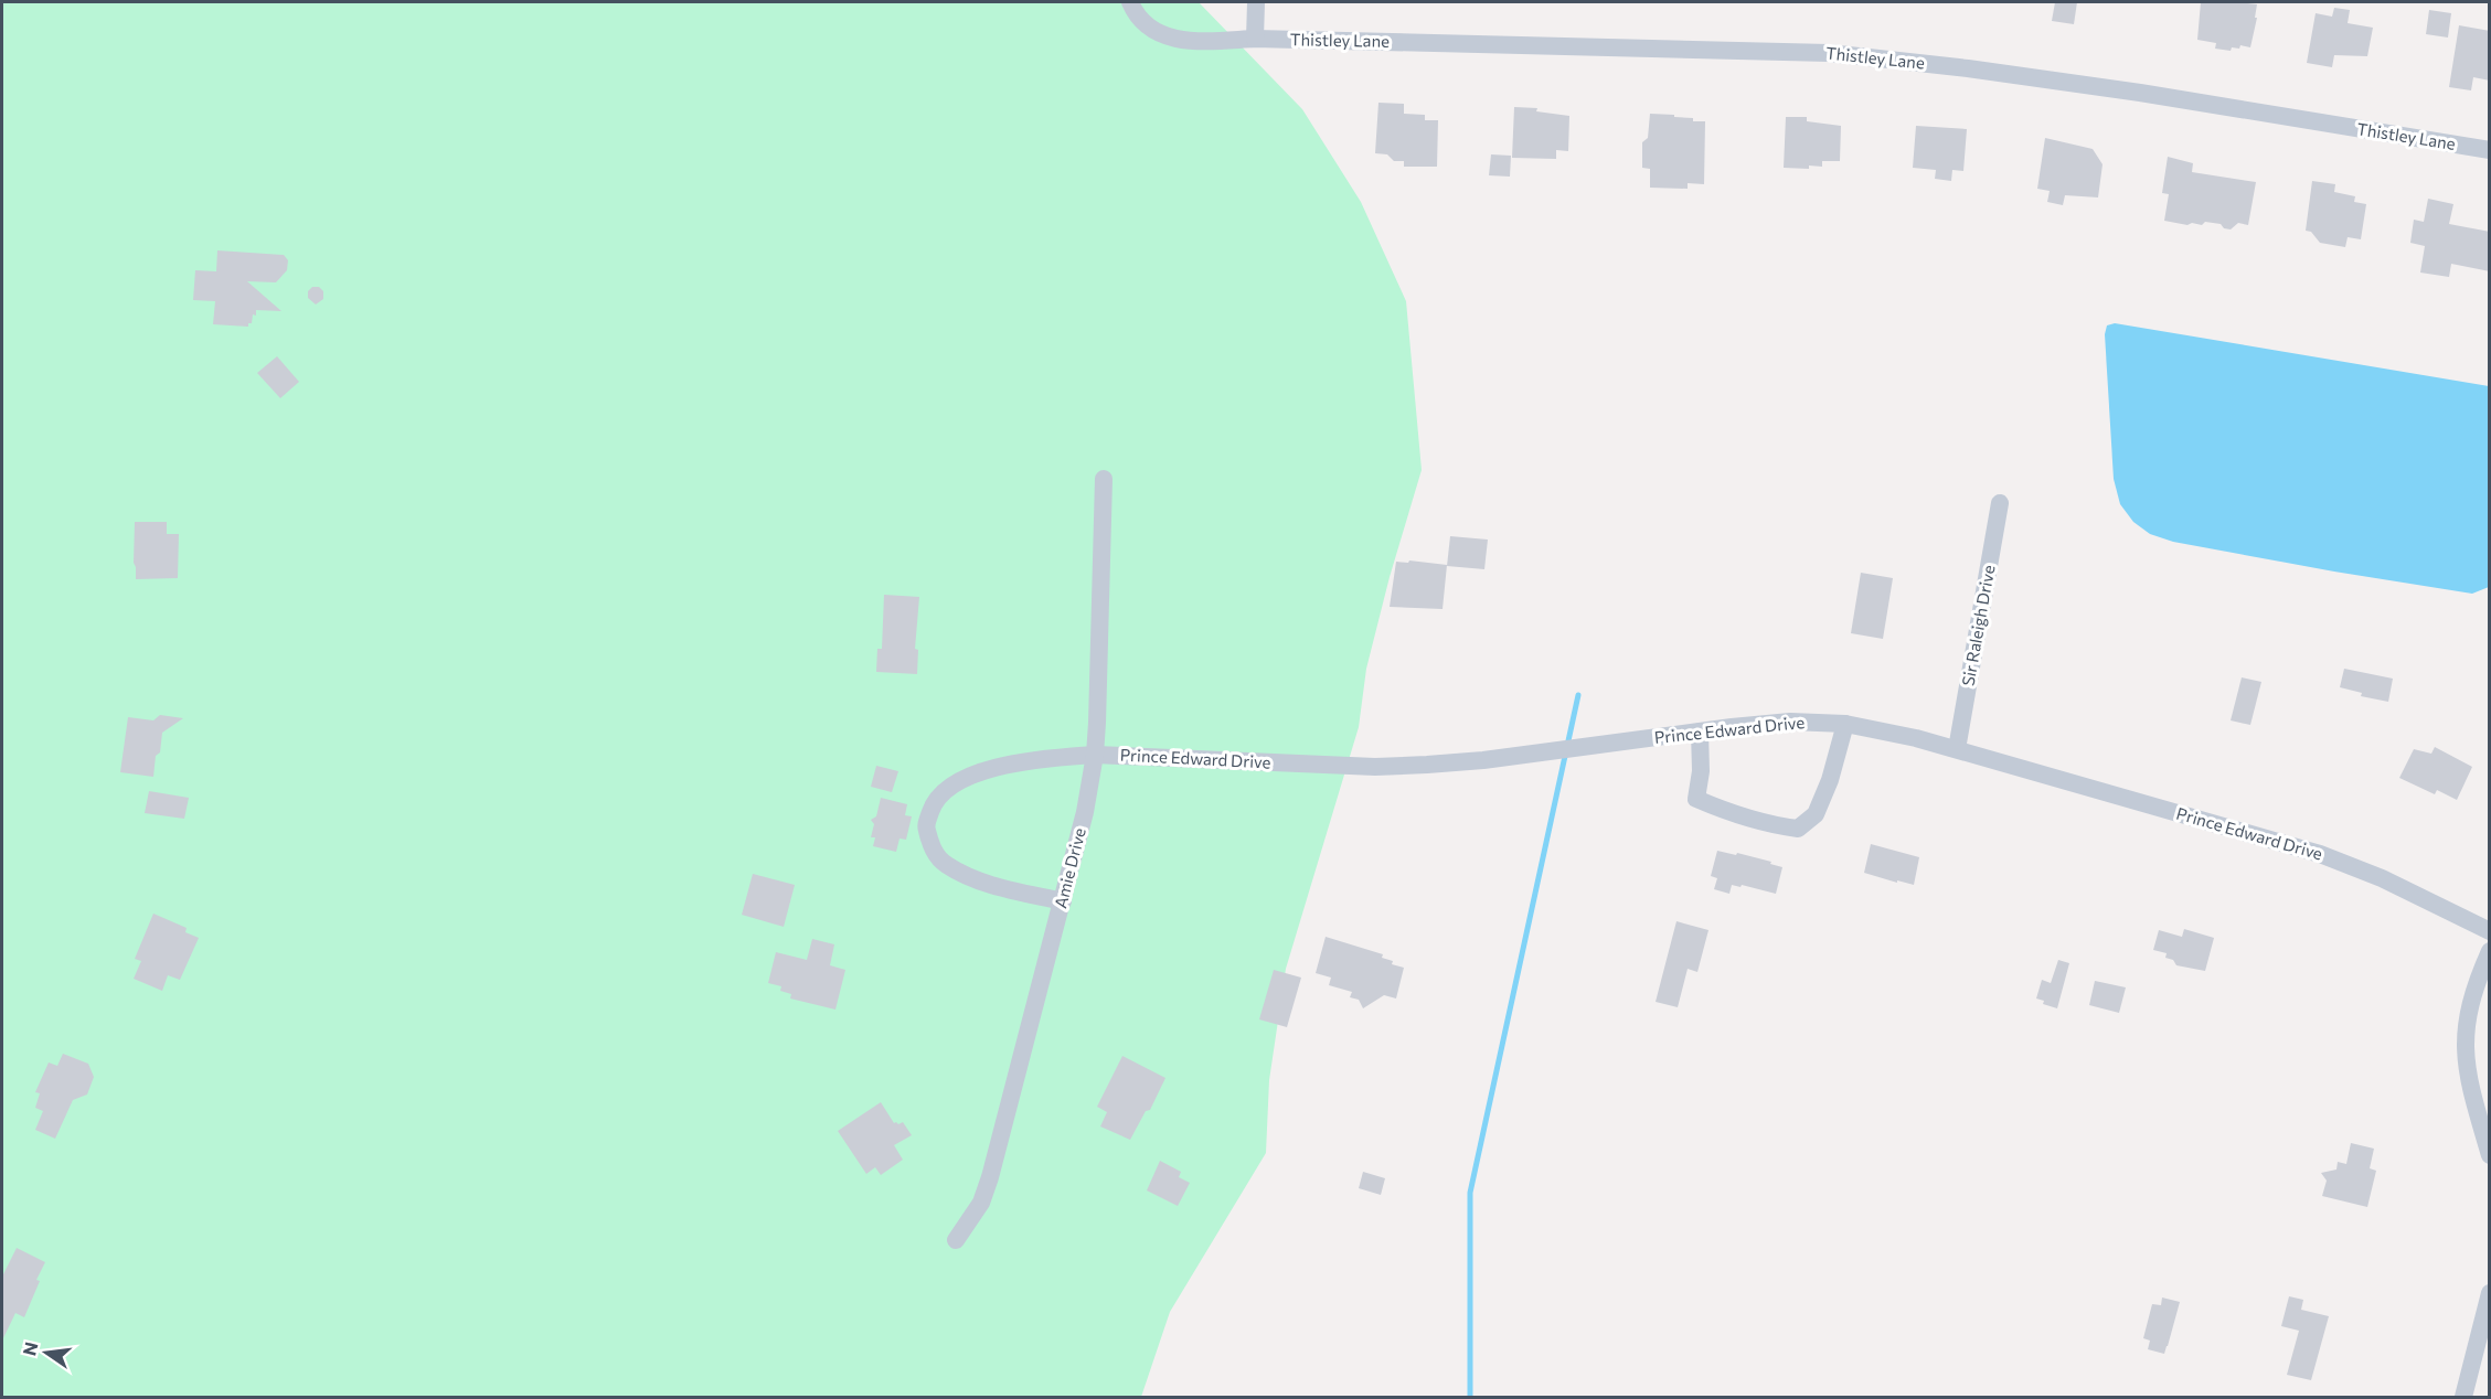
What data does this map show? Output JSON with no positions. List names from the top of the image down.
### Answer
{
  "streets": {
    "street": [
      "Thistley Lane",
      "Sir Raleigh Drive",
      "Prince Edward Drive",
      "Amie Drive"
    ]
  },
  "crossings": [
    ["Sir Raleigh Drive", "Prince Edward Drive"],
    ["Prince Edward Drive", "Amie Drive"]
  ],
  "north": "left"
}
